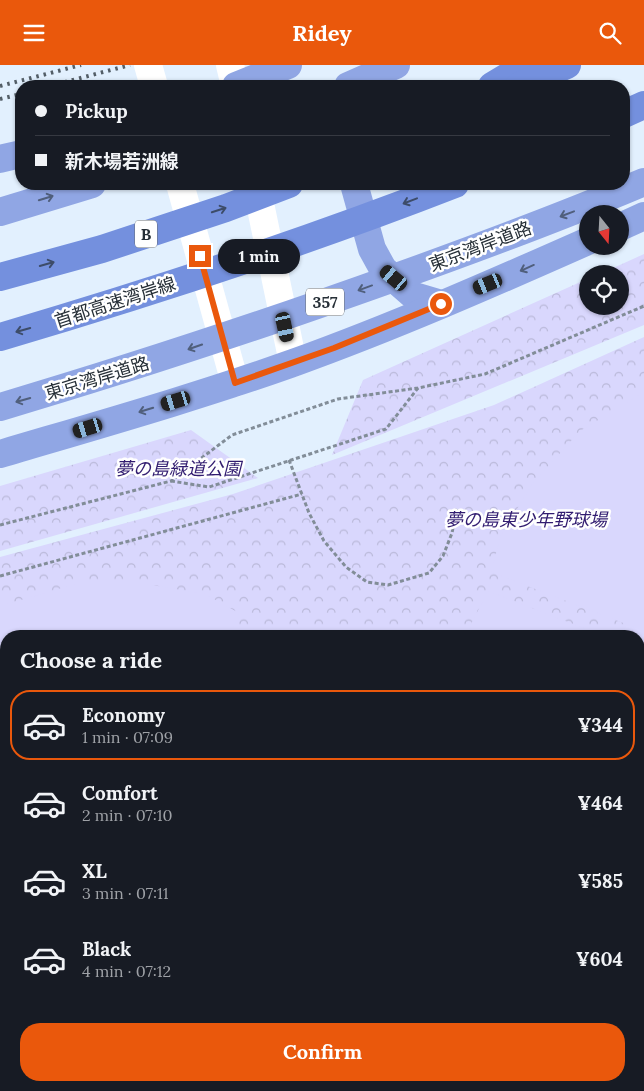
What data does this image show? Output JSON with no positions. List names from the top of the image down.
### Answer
{
  "streets": {
    "highway": [
      "B",
      "東京湾岸道路",
      "首都高速湾岸線",
      "357"
    ]
  },
  "parks": ["夢の島緑道公園", "夢の島東少年野球場"],
  "north": "bottom",
  "page": {
    "header": "Ridey",
    "banner": ["Pickup", "新木場若洲線"],
    "bubble": "1 min",
    "heading": "Choose a ride",
    "list": [
      {
        "name": "Economy",
        "note": "1 min · 07:09",
        "value": "¥344"
      },
      {
        "name": "Comfort",
        "note": "2 min · 07:10",
        "value": "¥464"
      },
      {
        "name": "XL",
        "note": "3 min · 07:11",
        "value": "¥585"
      },
      {
        "name": "Black",
        "note": "4 min · 07:12",
        "value": "¥604"
      }
    ],
    "buttons": "Confirm"
  }
}
